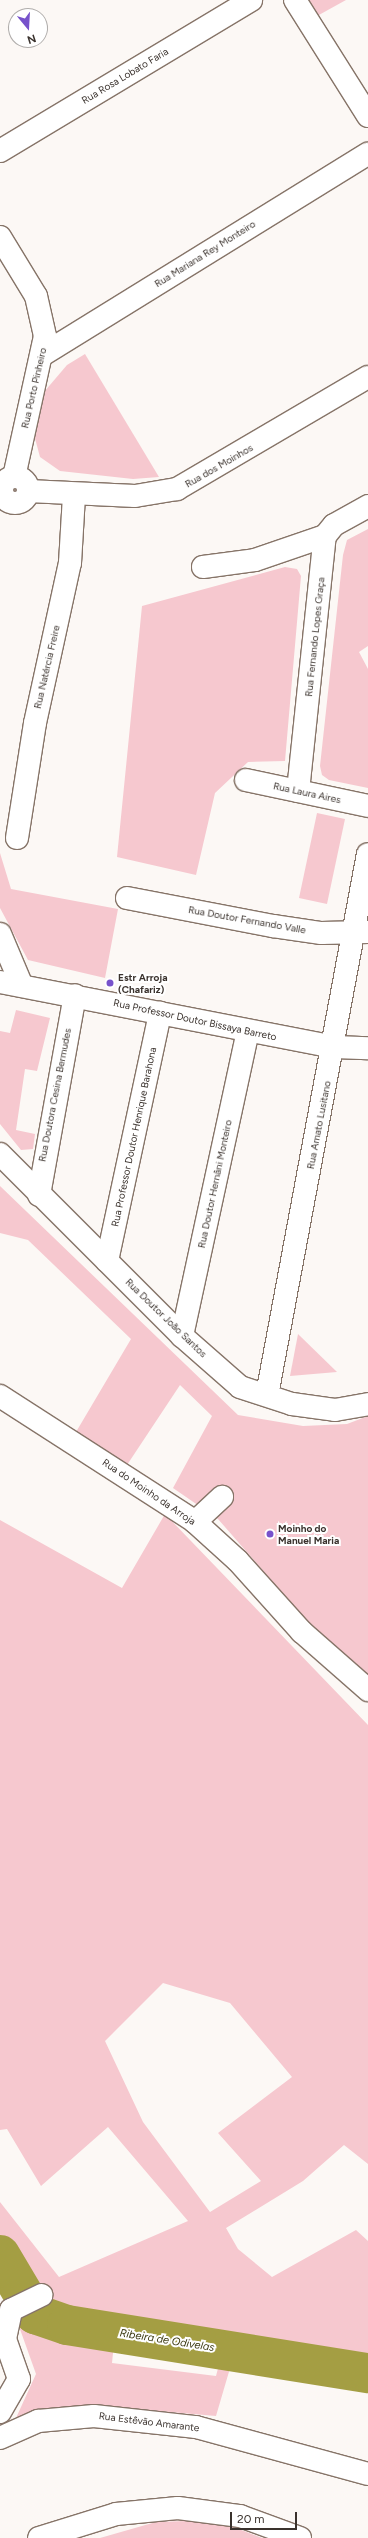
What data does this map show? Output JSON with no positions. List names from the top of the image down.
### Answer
{
  "streets": {
    "street": [
      "Rua Rosa Lobato Faria",
      "Rua Mariana Rey Monteiro",
      "Rua Porto Pinheiro",
      "Rua dos Moinhos",
      "Rua Fernando Lopes Graça",
      "Rua Natércia Freire",
      "Rua Laura Aires",
      "Rua Doutor Fernando Valle",
      "Rua Professor Doutor Bissaya Barreto",
      "Rua Doutora Cesina Bermudes",
      "Rua Amato Lusitano",
      "Rua Professor Doutor Henrique Barahona",
      "Rua Doutor Hernâni Monteiro",
      "Rua Doutor João Santos",
      "Rua do Moinho da Arroja",
      "Rua Estêvão Amarante"
    ]
  },
  "crossings": [
    ["Rua Mariana Rey Monteiro", "Rua Porto Pinheiro"],
    ["Rua Porto Pinheiro", "Rua dos Moinhos"],
    ["Rua dos Moinhos", "Rua Natércia Freire"],
    ["Rua Fernando Lopes Graça", "Rua Laura Aires"],
    ["Rua Doutor Fernando Valle", "Rua Amato Lusitano"],
    ["Rua Professor Doutor Bissaya Barreto", "Rua Doutora Cesina Bermudes"],
    ["Rua Professor Doutor Bissaya Barreto", "Rua Amato Lusitano"],
    ["Rua Professor Doutor Bissaya Barreto", "Rua Professor Doutor Henrique Barahona"],
    ["Rua Professor Doutor Bissaya Barreto", "Rua Doutor Hernâni Monteiro"],
    ["Rua Doutora Cesina Bermudes", "Rua Doutor João Santos"],
    ["Rua Amato Lusitano", "Rua Doutor João Santos"],
    ["Rua Professor Doutor Henrique Barahona", "Rua Doutor João Santos"],
    ["Rua Doutor Hernâni Monteiro", "Rua Doutor João Santos"]
  ],
  "water": ["Ribeira de Odivelas"],
  "places": ["Estr Arroja (Chafariz)", "Moinho do Manuel Maria"],
  "scale_bar": "20 m",
  "north": "bottom"
}
